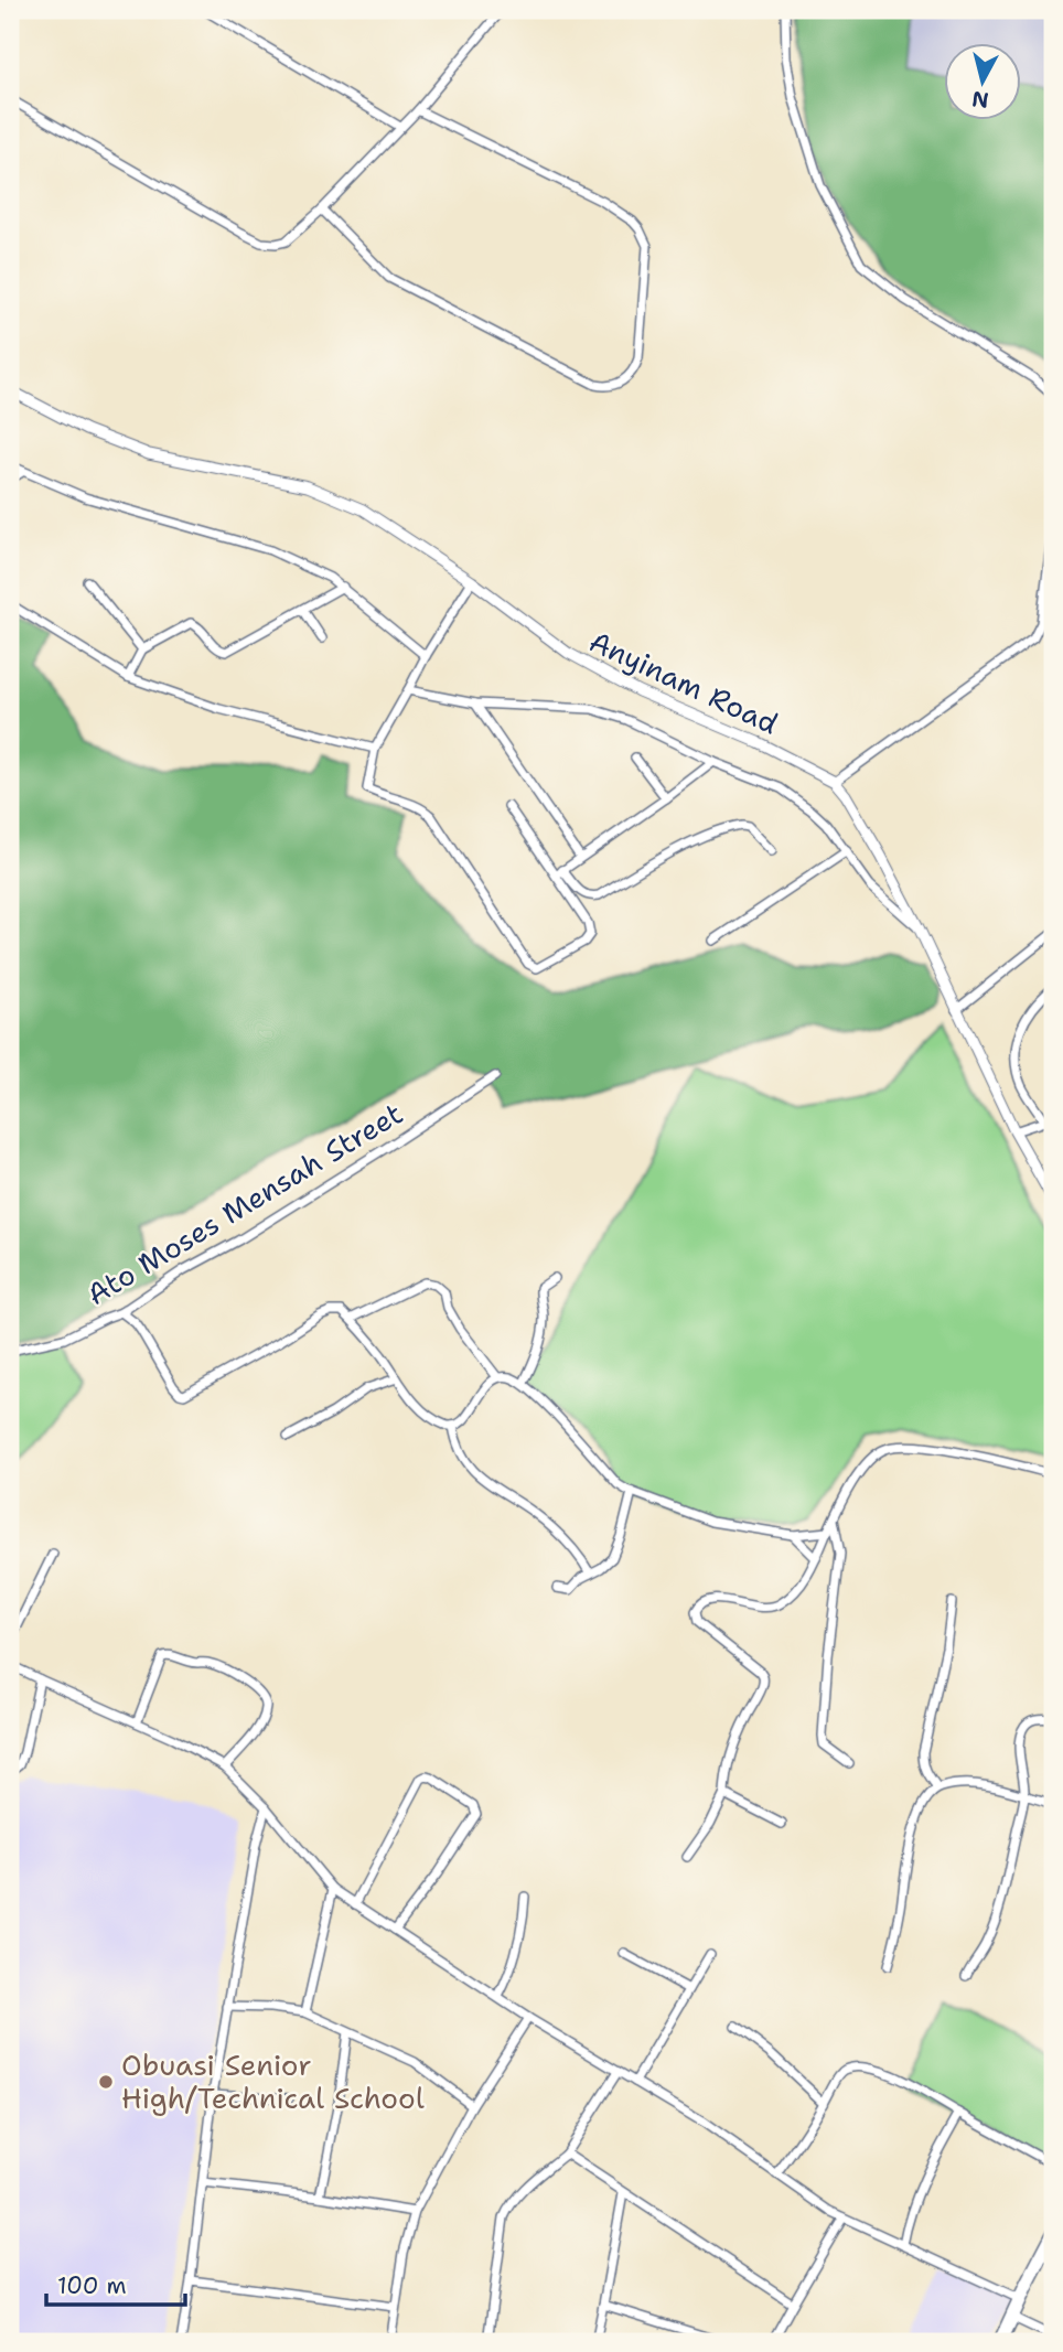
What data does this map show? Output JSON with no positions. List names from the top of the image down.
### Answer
{
  "streets": {
    "street": ["Anyinam Road", "Ato Moses Mensah Street"]
  },
  "places": ["Obuasi Senior High/Technical School"],
  "scale_bar": "100 m",
  "north": "bottom"
}
